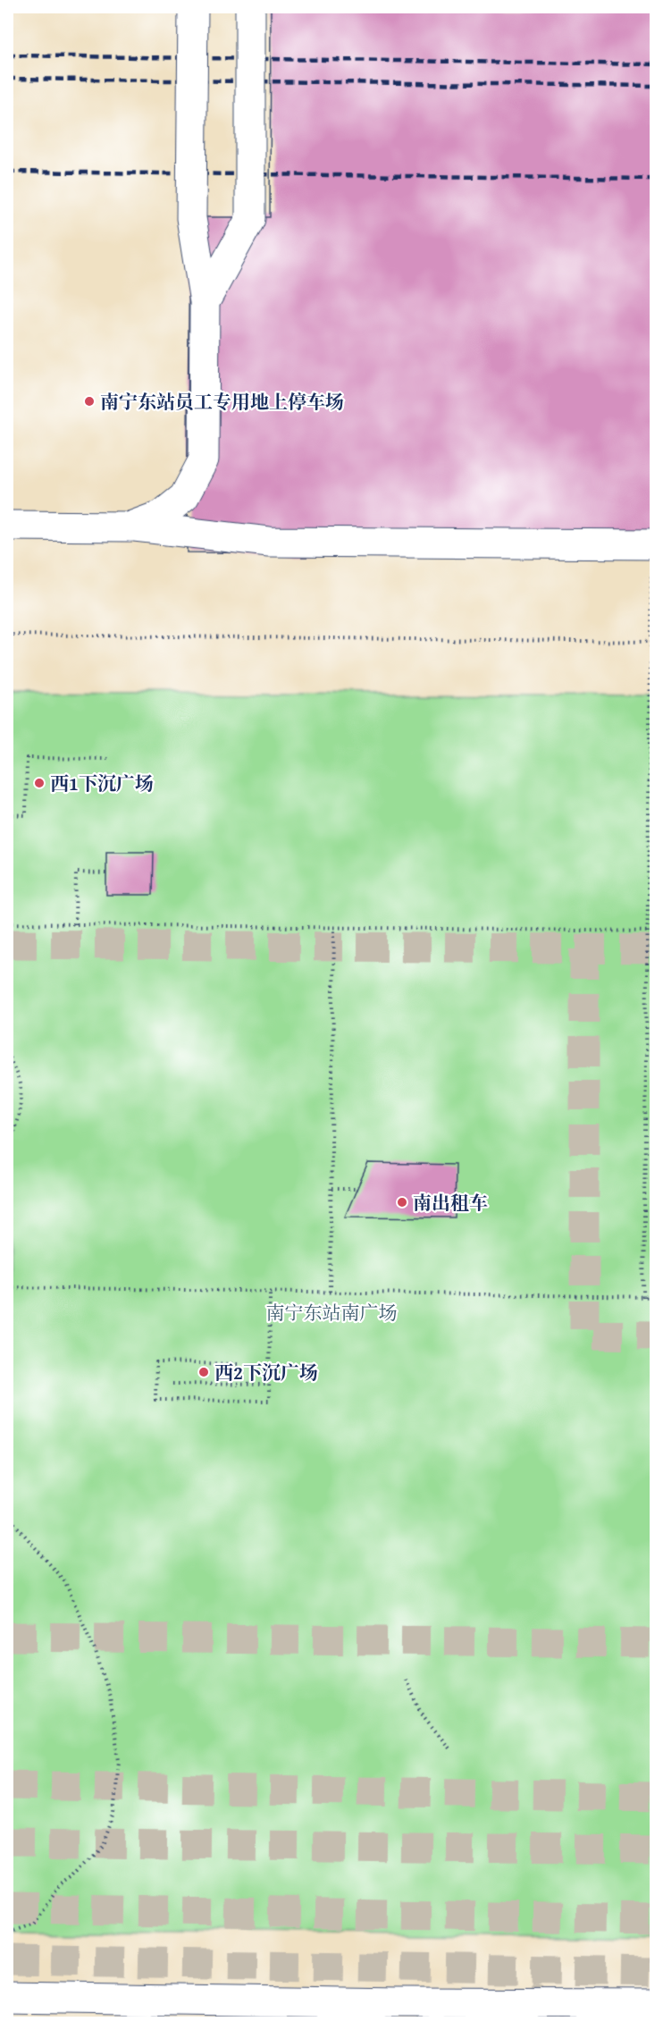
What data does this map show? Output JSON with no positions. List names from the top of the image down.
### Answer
{
  "parks": ["南宁东站南广场"],
  "places": [
    "南宁东站员工专用地上停车场",
    "西1下沉广场",
    "南出租车",
    "西2下沉广场"
  ]
}
